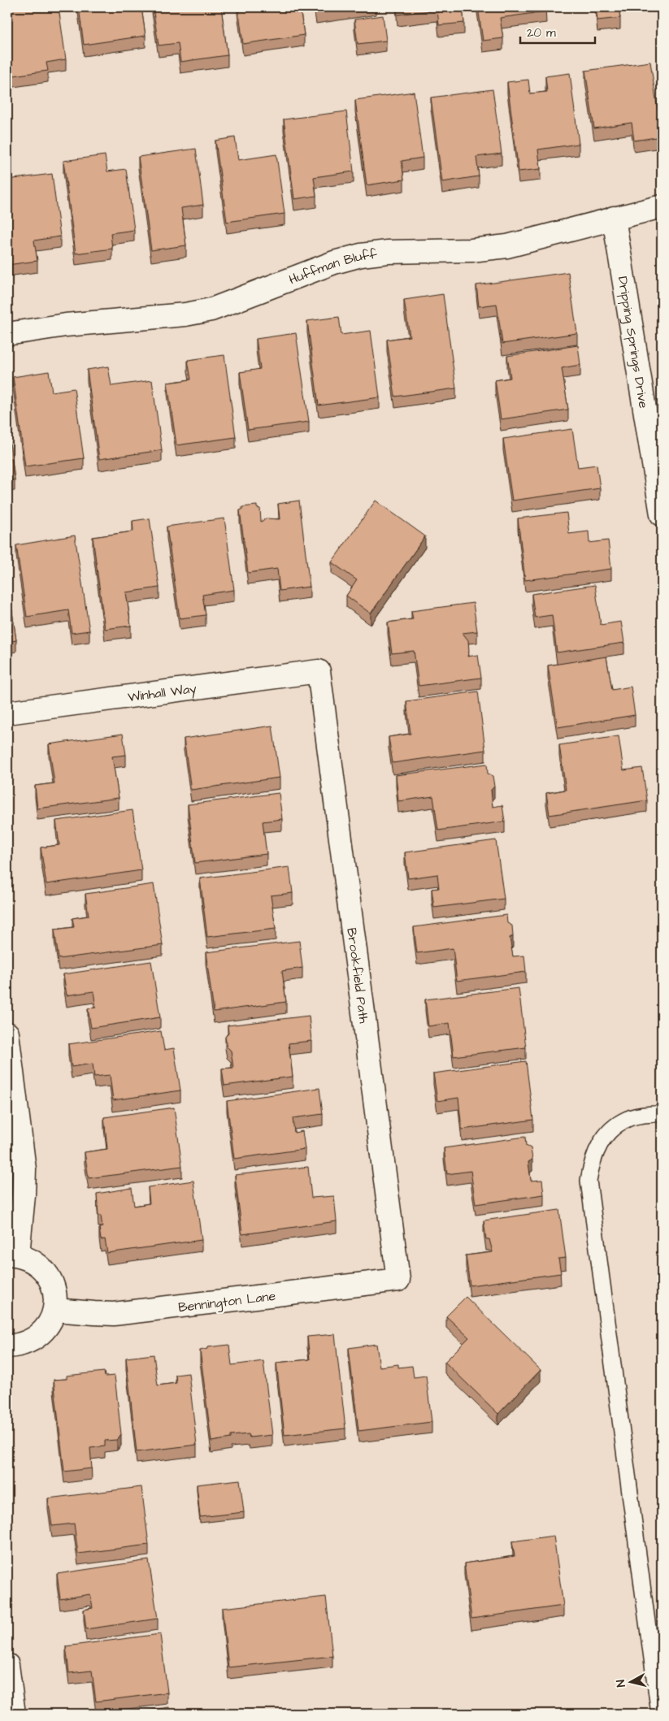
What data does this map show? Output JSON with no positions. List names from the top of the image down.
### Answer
{
  "streets": {
    "street": [
      "Huffman Bluff",
      "Dripping Springs Drive",
      "Winhall Way",
      "Brookfield Path",
      "Bennington Lane"
    ]
  },
  "crossings": [
    ["Huffman Bluff", "Dripping Springs Drive"],
    ["Winhall Way", "Brookfield Path"],
    ["Brookfield Path", "Bennington Lane"]
  ],
  "scale_bar": "20 m",
  "north": "left"
}
